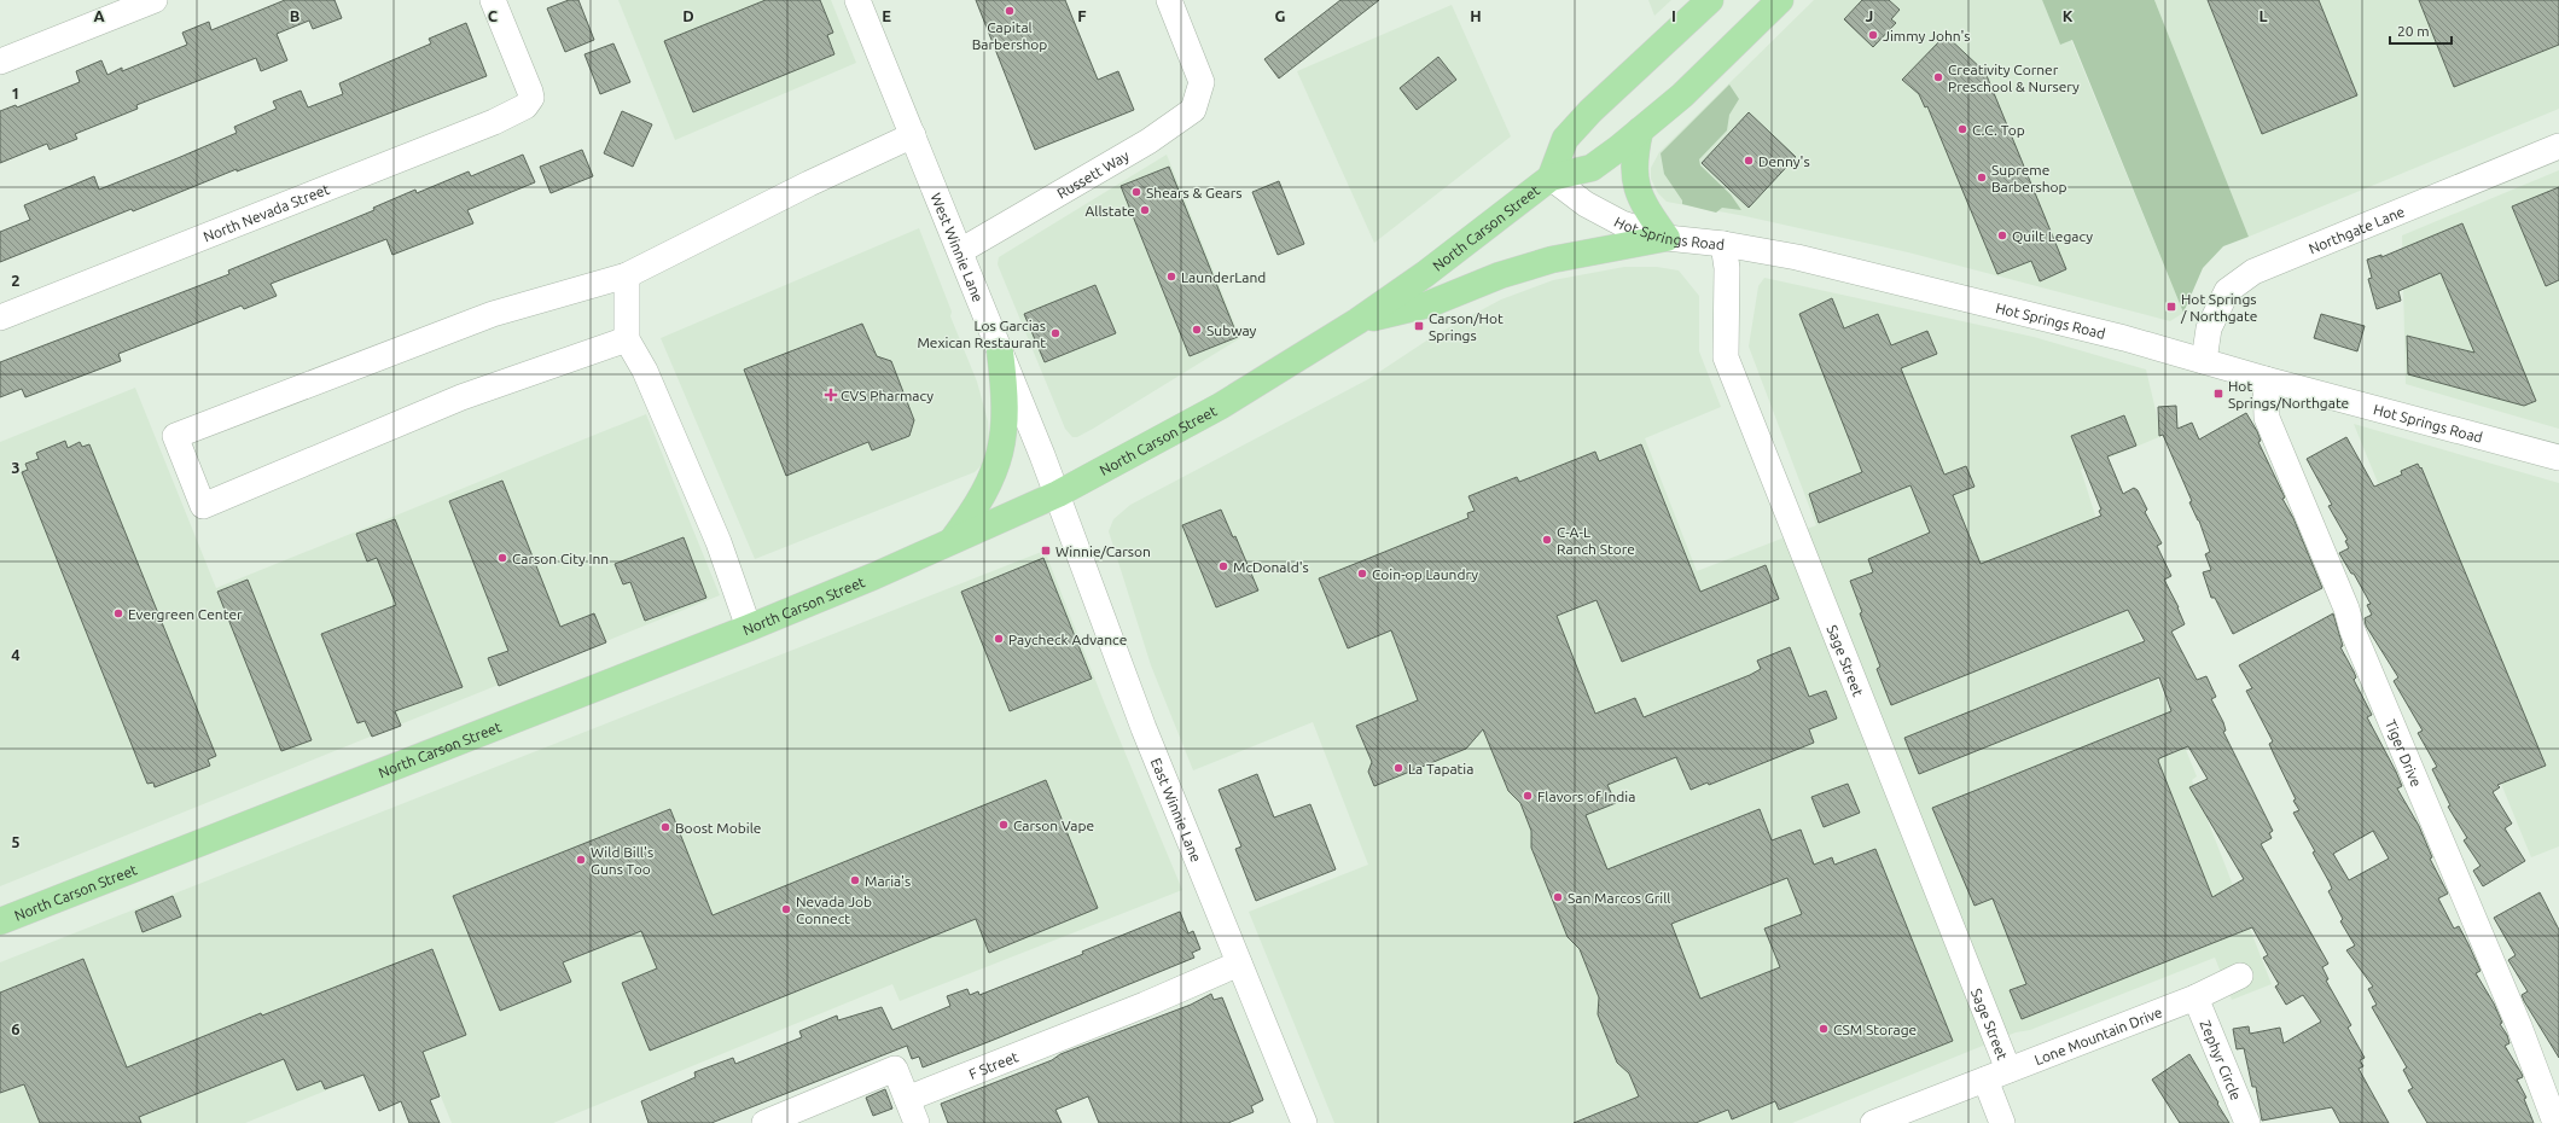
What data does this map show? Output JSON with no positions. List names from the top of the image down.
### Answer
{
  "streets": {
    "main road": ["North Carson Street"],
    "street": [
      "Russett Way",
      "North Nevada Street",
      "Northgate Lane",
      "Hot Springs Road",
      "West Winnie Lane",
      "Sage Street",
      "Tiger Drive",
      "East Winnie Lane",
      "Lone Mountain Drive",
      "Zephyr Circle",
      "F Street"
    ]
  },
  "crossings": [
    ["Russett Way", "West Winnie Lane"],
    ["North Carson Street", "Hot Springs Road"],
    ["North Carson Street", "West Winnie Lane"],
    ["North Carson Street", "East Winnie Lane"],
    ["Northgate Lane", "Hot Springs Road"],
    ["Hot Springs Road", "Sage Street"],
    ["Hot Springs Road", "Tiger Drive"],
    ["West Winnie Lane", "East Winnie Lane"],
    ["Sage Street", "Lone Mountain Drive"],
    ["East Winnie Lane", "F Street"],
    ["Lone Mountain Drive", "Zephyr Circle"]
  ],
  "places": {
    "other": [
      "Capital Barbershop",
      "Jimmy John's",
      "Creativity Corner Preschool & Nursery",
      "C.C. Top",
      "Denny's",
      "Supreme Barbershop",
      "Shears & Gears",
      "Allstate",
      "Quilt Legacy",
      "LaunderLand",
      "Subway",
      "Los Garcias Mexican Restaurant",
      "C-A-L Ranch Store",
      "Carson City Inn",
      "McDonald's",
      "Coin-op Laundry",
      "Evergreen Center",
      "Paycheck Advance",
      "La Tapatia",
      "Flavors of India",
      "Carson Vape",
      "Boost Mobile",
      "Wild Bill's Guns Too",
      "Maria's",
      "San Marcos Grill",
      "Nevada Job Connect",
      "CSM Storage"
    ],
    "transit": [
      "Hot Springs / Northgate",
      "Carson/Hot Springs",
      "Hot Springs/Northgate",
      "Winnie/Carson"
    ],
    "health": ["CVS Pharmacy"]
  },
  "scale_bar": "20 m",
  "grid": {
    "columns": [
      "A",
      "B",
      "C",
      "D",
      "E",
      "F",
      "G",
      "H",
      "I",
      "J",
      "K",
      "L"
    ],
    "rows": [
      "1",
      "2",
      "3",
      "4",
      "5",
      "6"
    ]
  }
}
